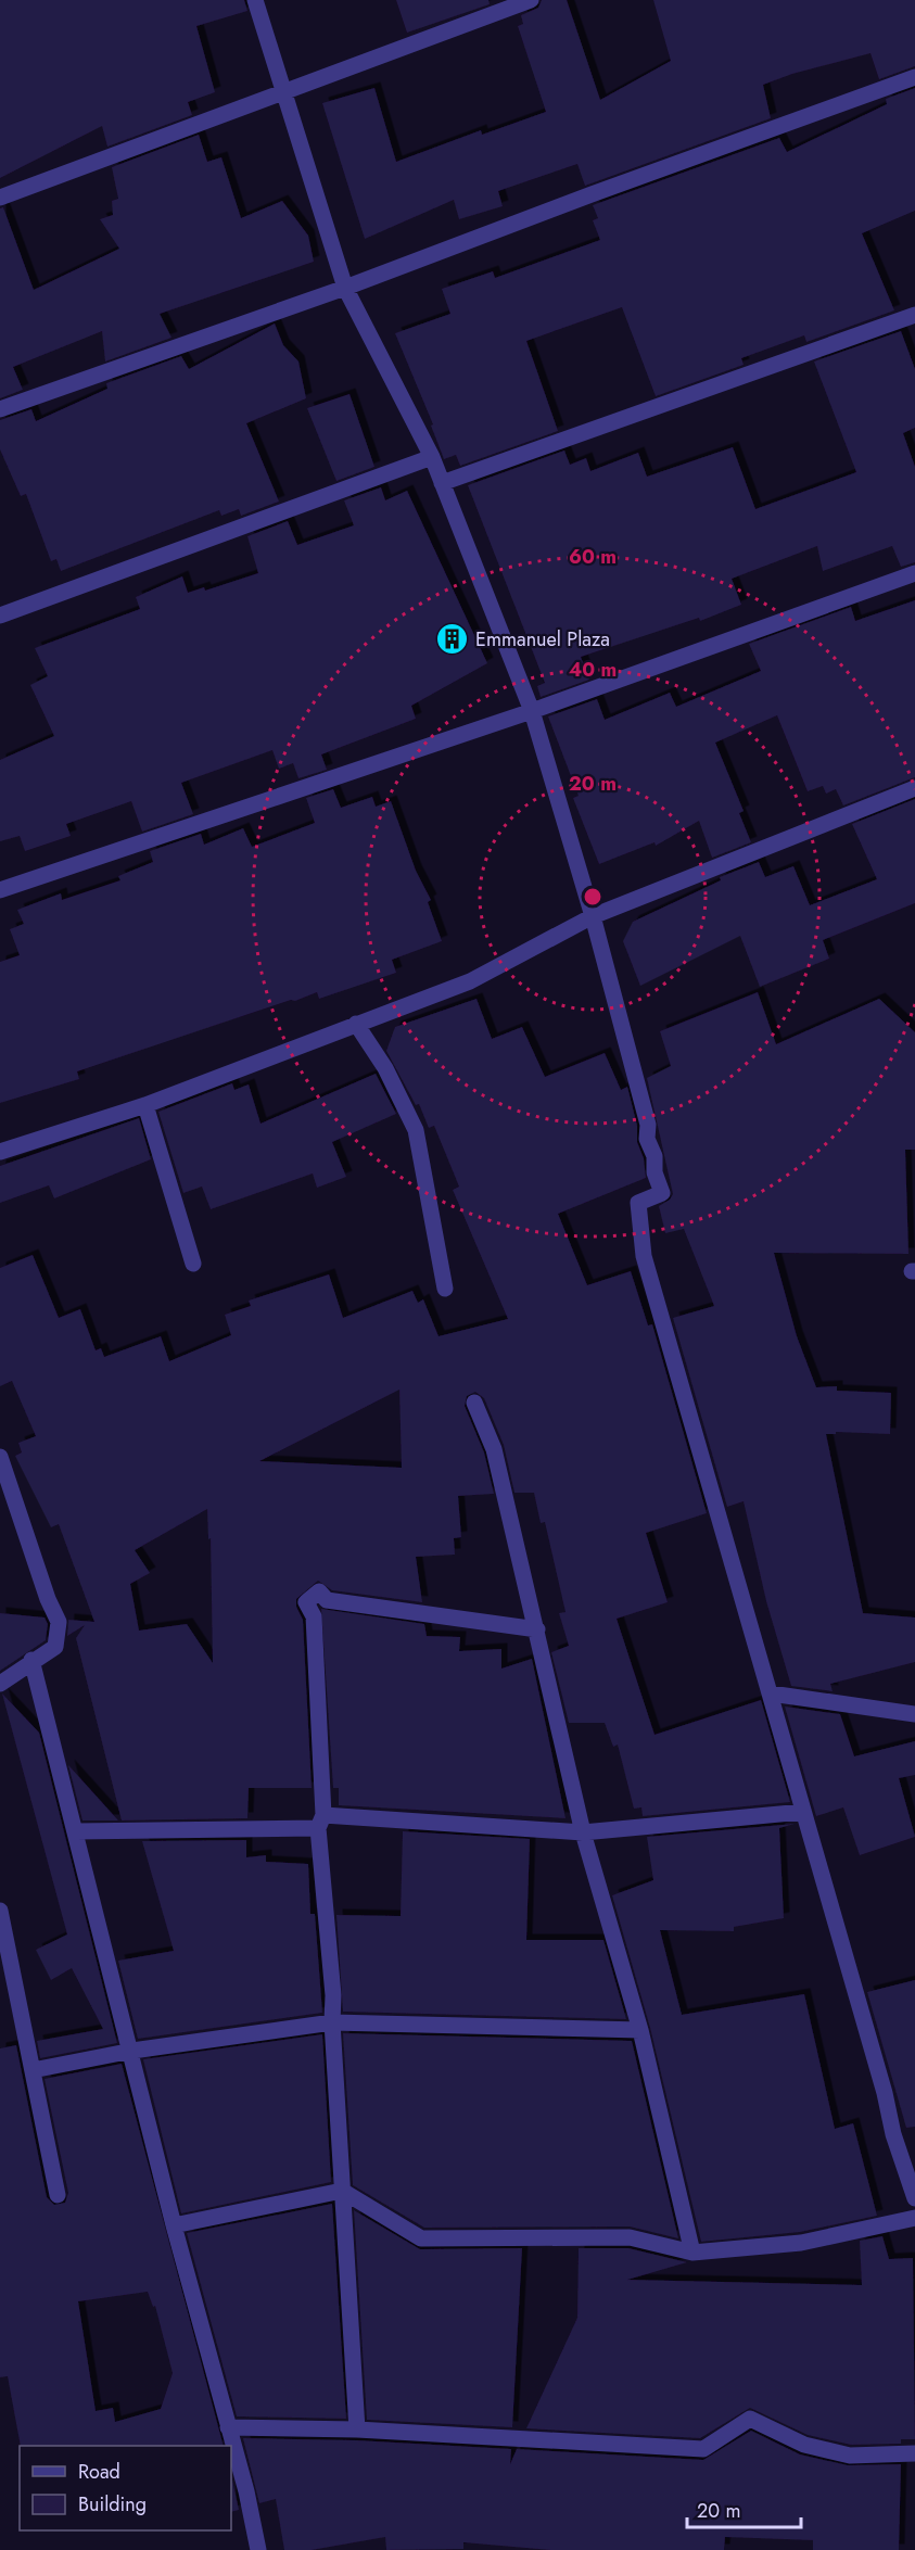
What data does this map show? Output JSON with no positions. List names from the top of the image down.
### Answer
{
  "places": {
    "building": ["Emmanuel Plaza"]
  },
  "legend": ["Road", "Building"],
  "scale_bar": "20 m",
  "rings": ["60 m", "40 m", "20 m"]
}
